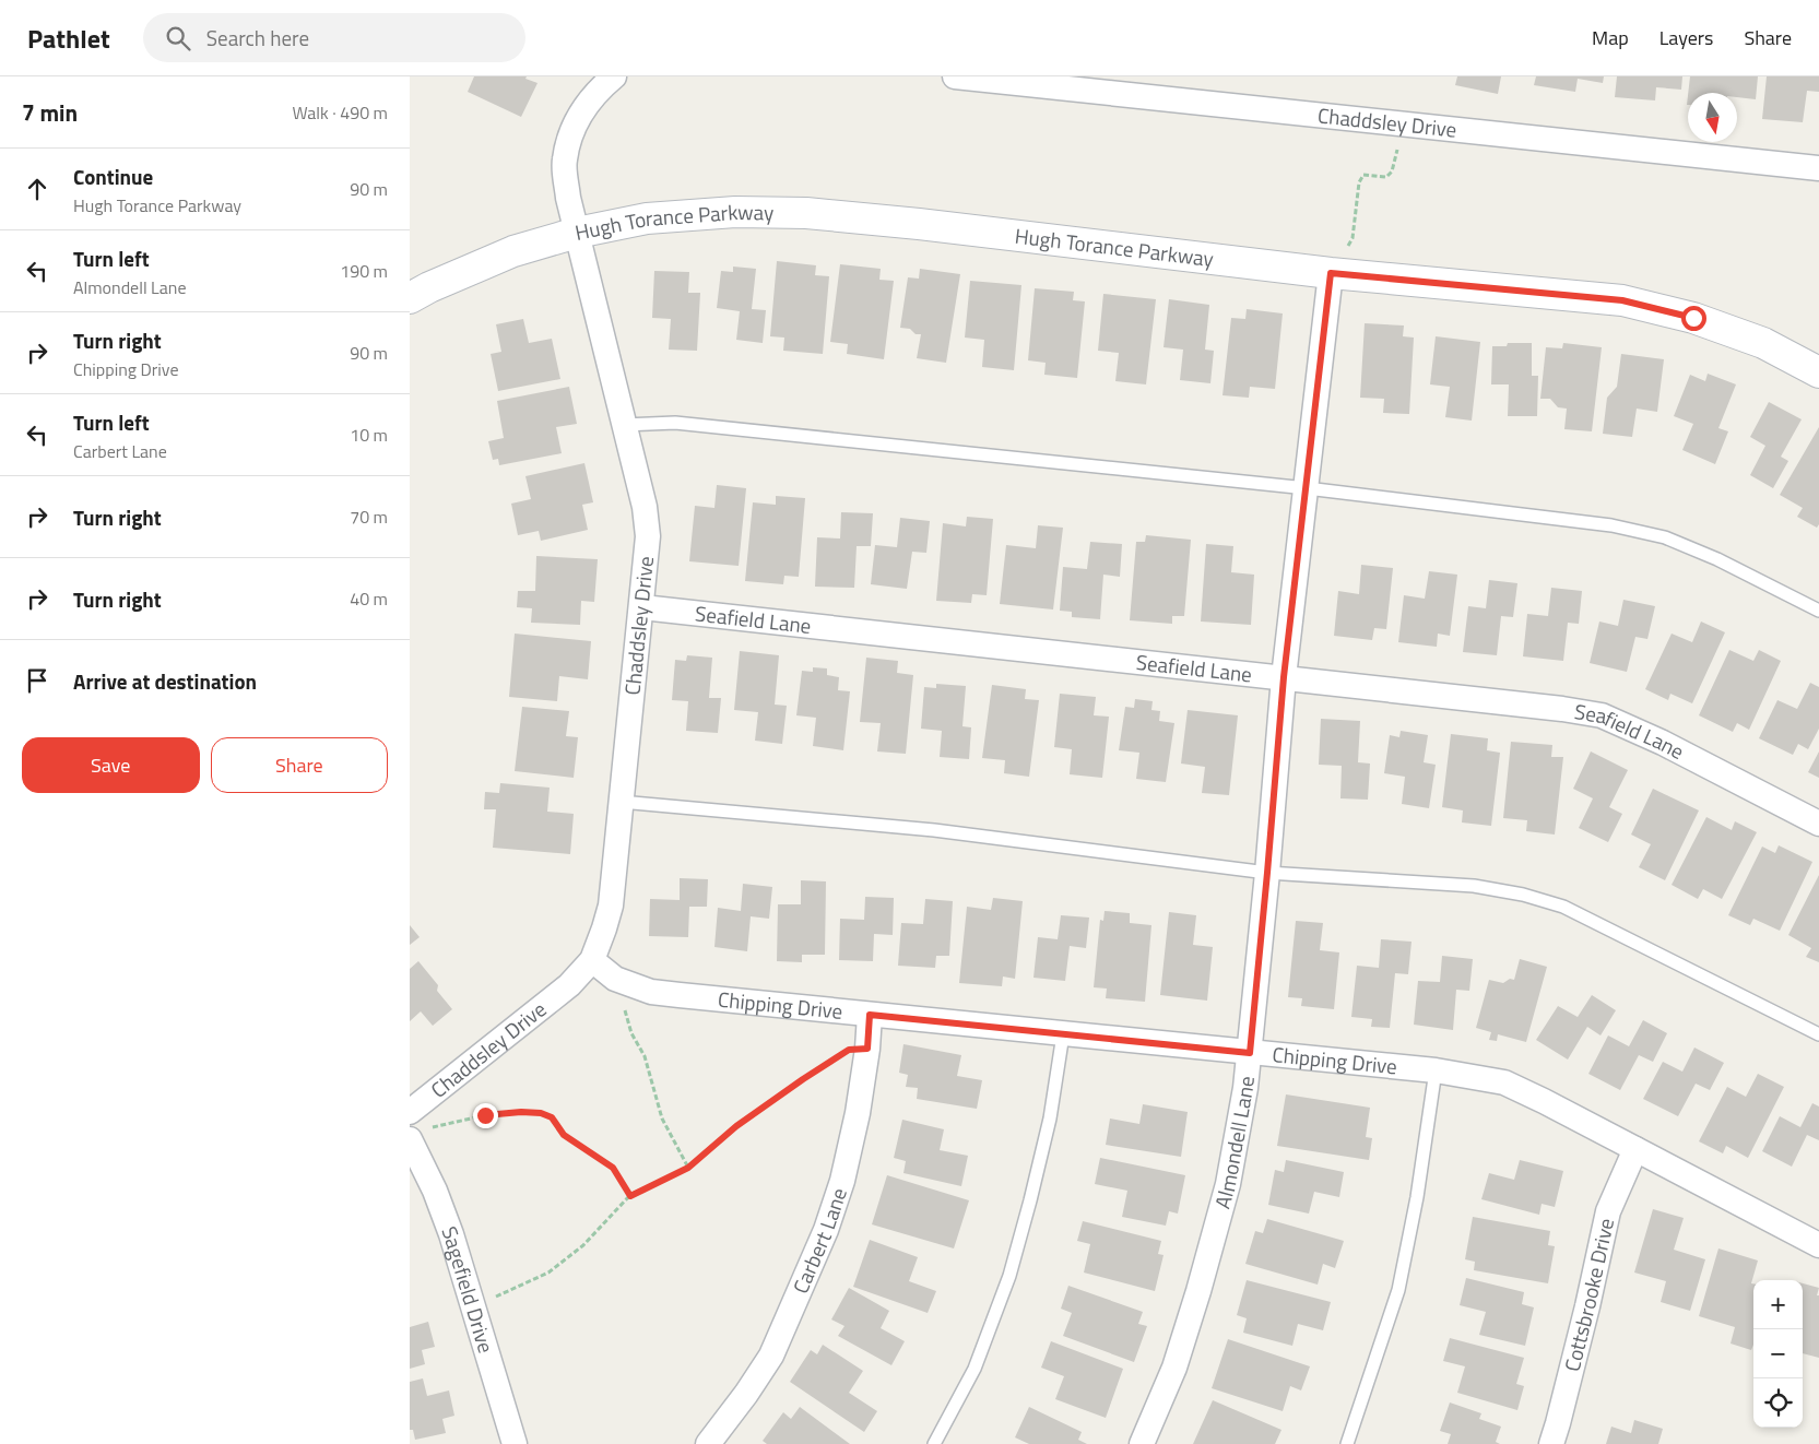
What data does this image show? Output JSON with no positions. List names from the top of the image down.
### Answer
{
  "streets": {
    "street": [
      "Chaddsley Drive",
      "Hugh Torance Parkway",
      "Seafield Lane",
      "Chipping Drive",
      "Almondell Lane",
      "Carbert Lane",
      "Sagefield Drive",
      "Cottsbrooke Drive"
    ]
  },
  "crossings": [
    ["Chaddsley Drive", "Hugh Torance Parkway"],
    ["Chaddsley Drive", "Seafield Lane"],
    ["Chaddsley Drive", "Chipping Drive"],
    ["Hugh Torance Parkway", "Almondell Lane"],
    ["Seafield Lane", "Almondell Lane"],
    ["Chipping Drive", "Almondell Lane"],
    ["Chipping Drive", "Carbert Lane"],
    ["Chipping Drive", "Cottsbrooke Drive"]
  ],
  "north": "bottom",
  "page": {
    "header": "Pathlet",
    "search": "Search here",
    "nav": ["Map", "Layers", "Share"],
    "heading": ["7 min", "Walk · 490 m"],
    "list": [
      ["Continue", "Hugh Torance Parkway", "90 m"],
      ["Turn left", "Almondell Lane", "190 m"],
      ["Turn right", "Chipping Drive", "90 m"],
      ["Turn left", "Carbert Lane", "10 m"],
      ["Turn right", "70 m"],
      ["Turn right", "40 m"],
      "Arrive at destination"
    ],
    "buttons": ["Save", "Share"],
    "map_buttons": ["+", "−"]
  }
}
